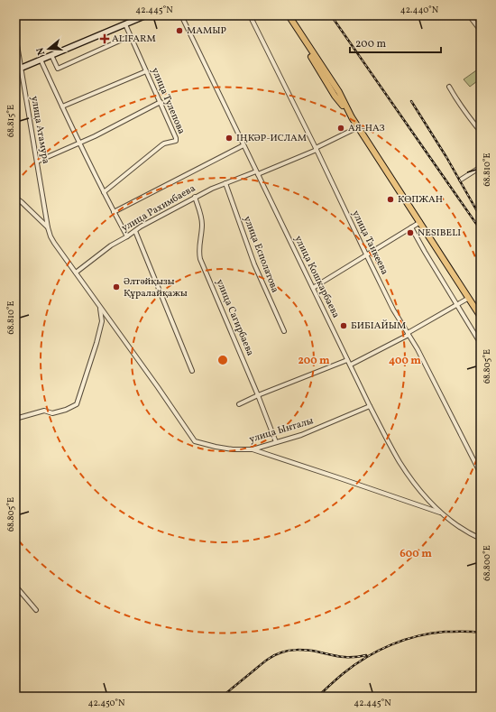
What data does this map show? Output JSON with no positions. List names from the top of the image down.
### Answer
{
  "streets": {
    "street": [
      "улица Тулепова",
      "улица Атамура",
      "улица Рахимбаева",
      "улица Танкеева",
      "улица Есполатова",
      "улица Кошкарбаева",
      "улица Сагирбаева",
      "улица Ынталы"
    ]
  },
  "crossings": [
    ["улица Рахимбаева", "улица Танкеева"],
    ["улица Рахимбаева", "улица Есполатова"],
    ["улица Рахимбаева", "улица Кошкарбаева"],
    ["улица Рахимбаева", "улица Сагирбаева"],
    ["улица Кошкарбаева", "улица Ынталы"],
    ["улица Сагирбаева", "улица Ынталы"]
  ],
  "places": {
    "other": [
      "МАМЫР",
      "АЯ-НАЗ",
      "ІҢКӘР-ИСЛАМ",
      "КӨПЖАН",
      "NESIBELI",
      "Әлтәйқызы Құралайқажы",
      "БИБІАЙЫМ"
    ],
    "health": ["ALIFARM"]
  },
  "scale_bar": "200 m",
  "north": "left",
  "coordinates": [
    "42.445°N",
    "42.440°N",
    "68.815°E",
    "68.810°E",
    "68.805°E",
    "68.800°E",
    "42.450°N"
  ],
  "rings": ["200 m", "400 m", "600 m"]
}
